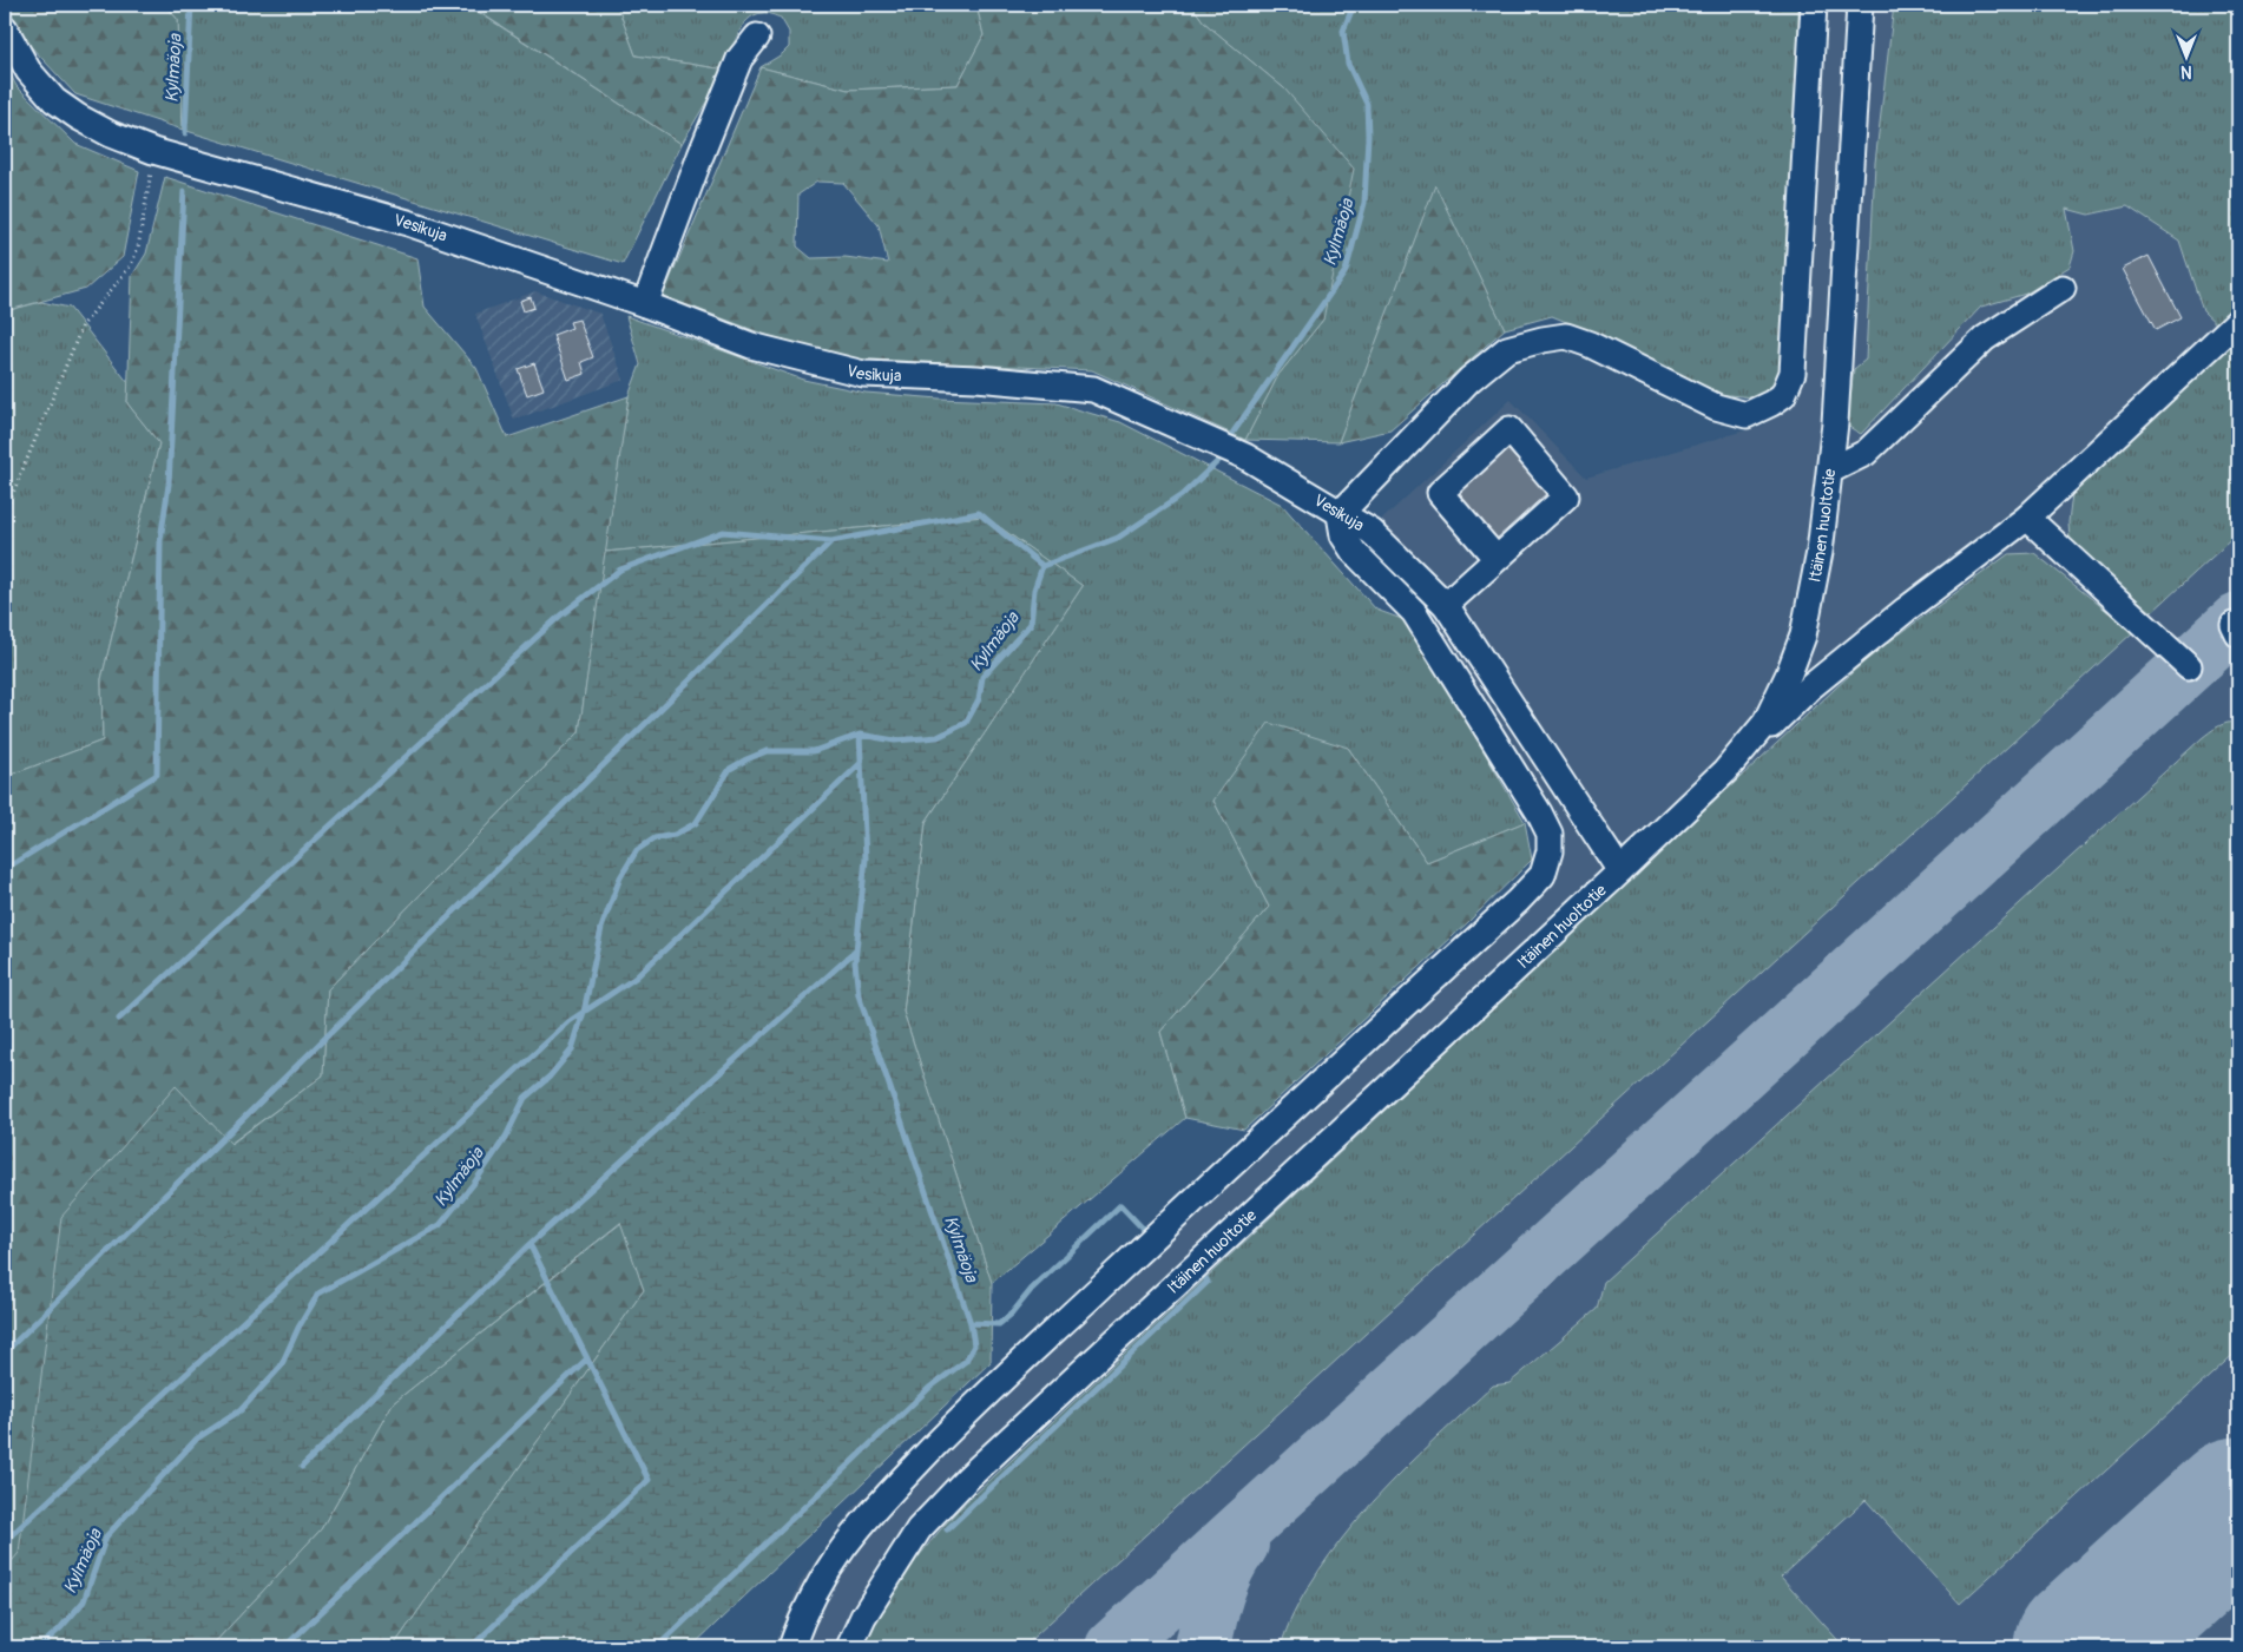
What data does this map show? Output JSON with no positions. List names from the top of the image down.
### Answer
{
  "streets": {
    "lane": ["Vesikuja", "Itäinen huoltotie"]
  },
  "crossings": [
    ["Vesikuja", "Itäinen huoltotie"]
  ],
  "water": ["Kylmäoja"],
  "north": "bottom"
}
